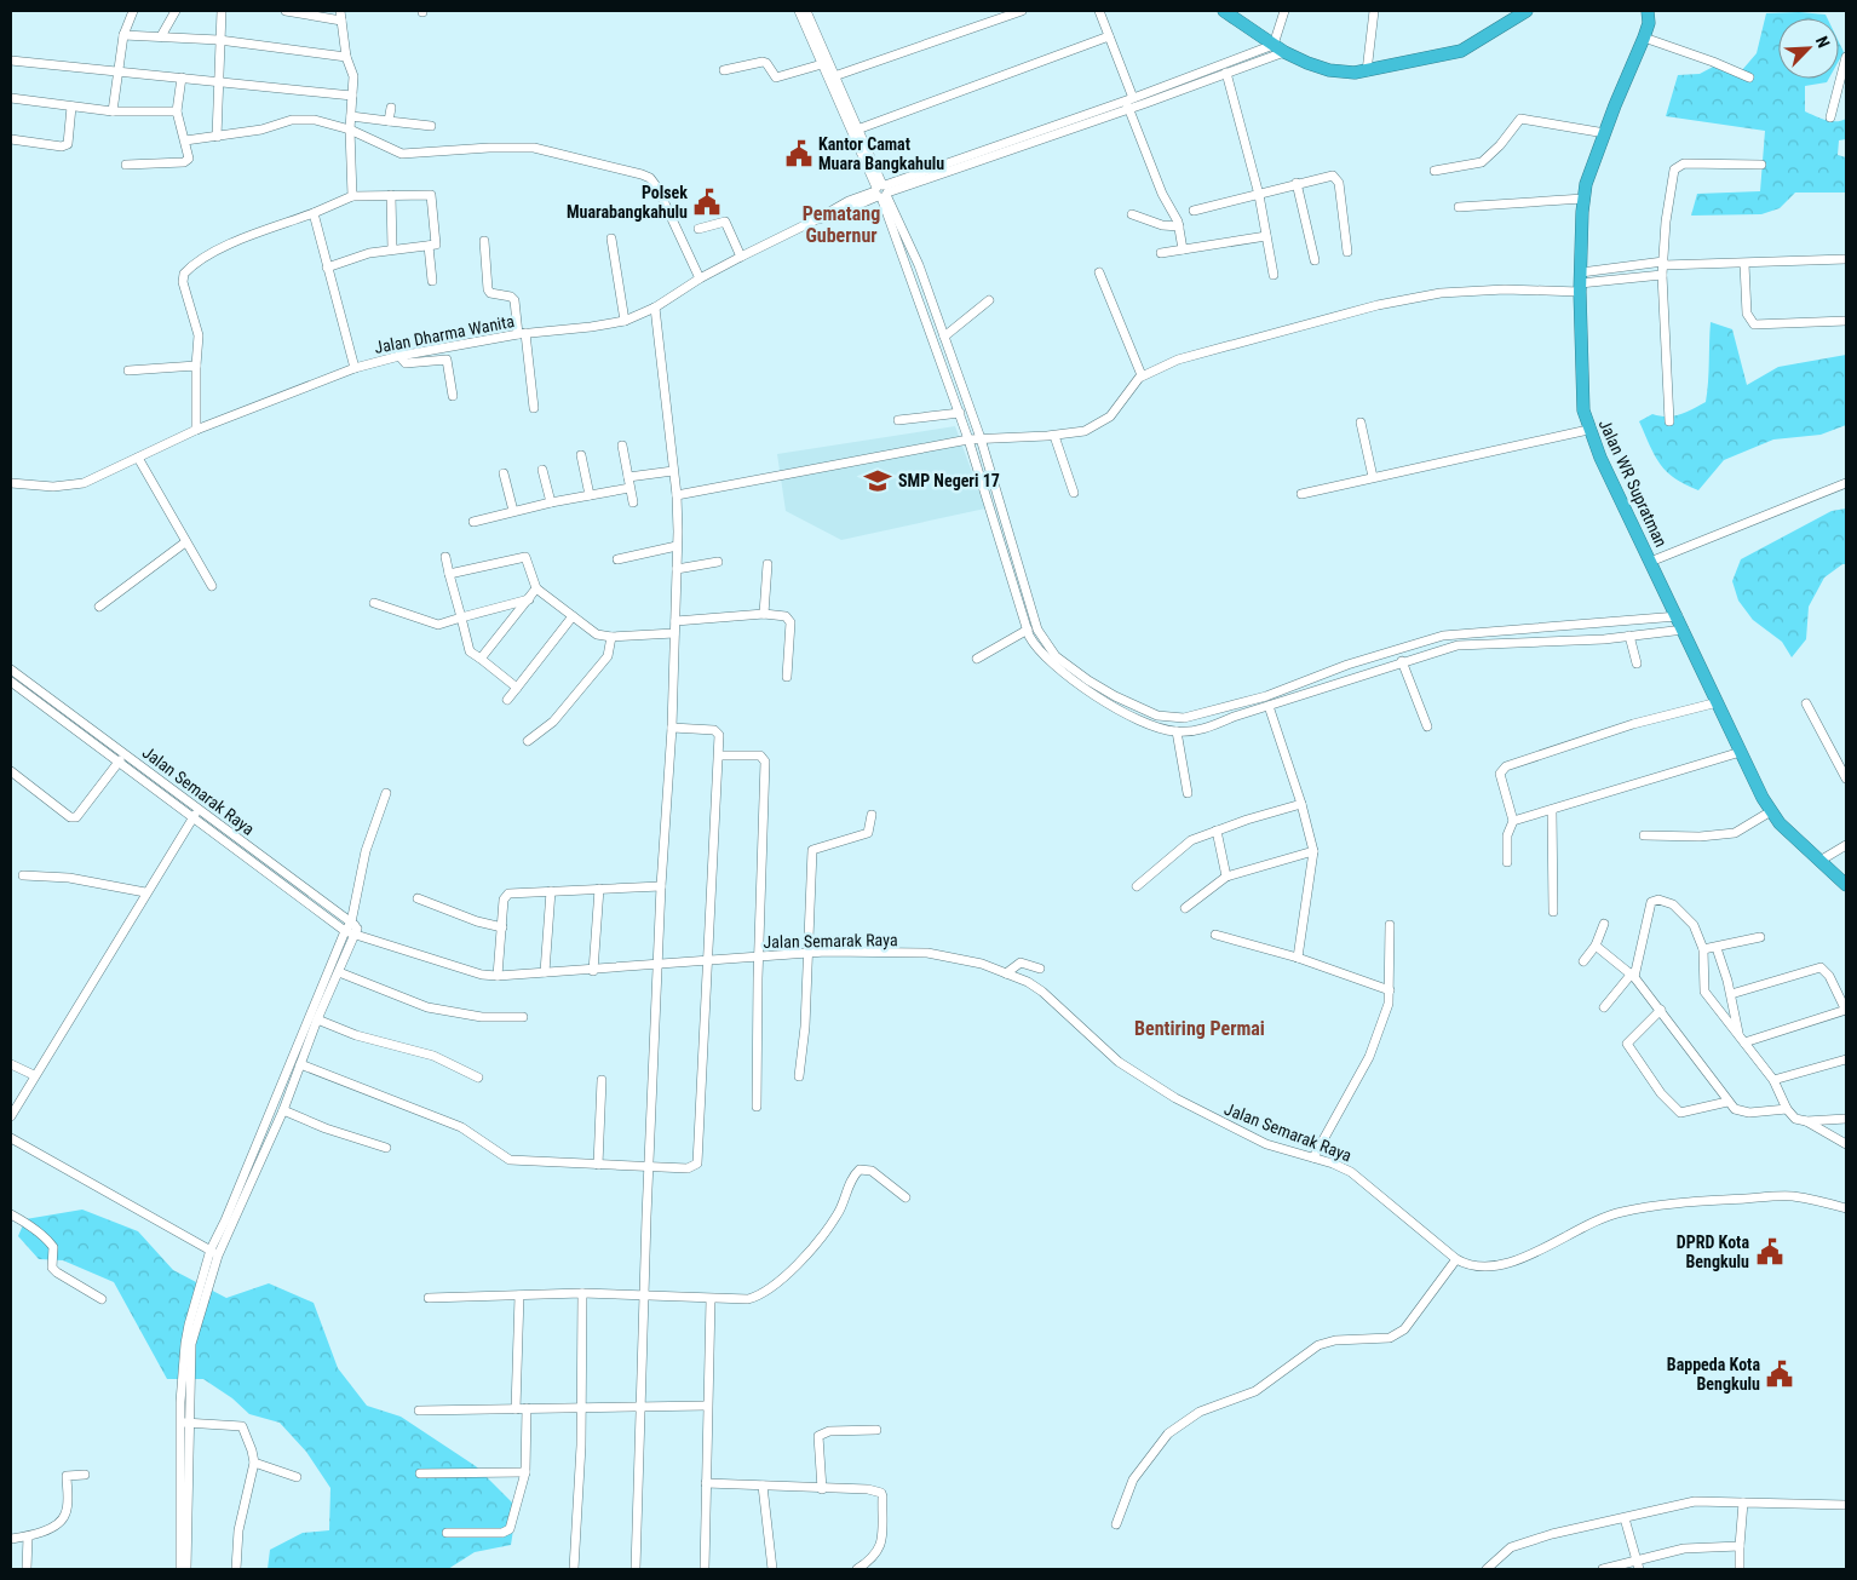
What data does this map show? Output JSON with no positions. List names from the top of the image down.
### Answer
{
  "streets": {
    "highway": ["Jalan WR Supratman"],
    "street": ["Jalan Dharma Wanita", "Jalan Semarak Raya"]
  },
  "districts": ["Pematang Gubernur", "Bentiring Permai"],
  "places": {
    "public building": [
      "Kantor Camat Muara Bangkahulu",
      "Polsek Muarabangkahulu",
      "DPRD Kota Bengkulu",
      "Bappeda Kota Bengkulu"
    ],
    "school or university": ["SMP Negeri 17"]
  },
  "north": "top right"
}
